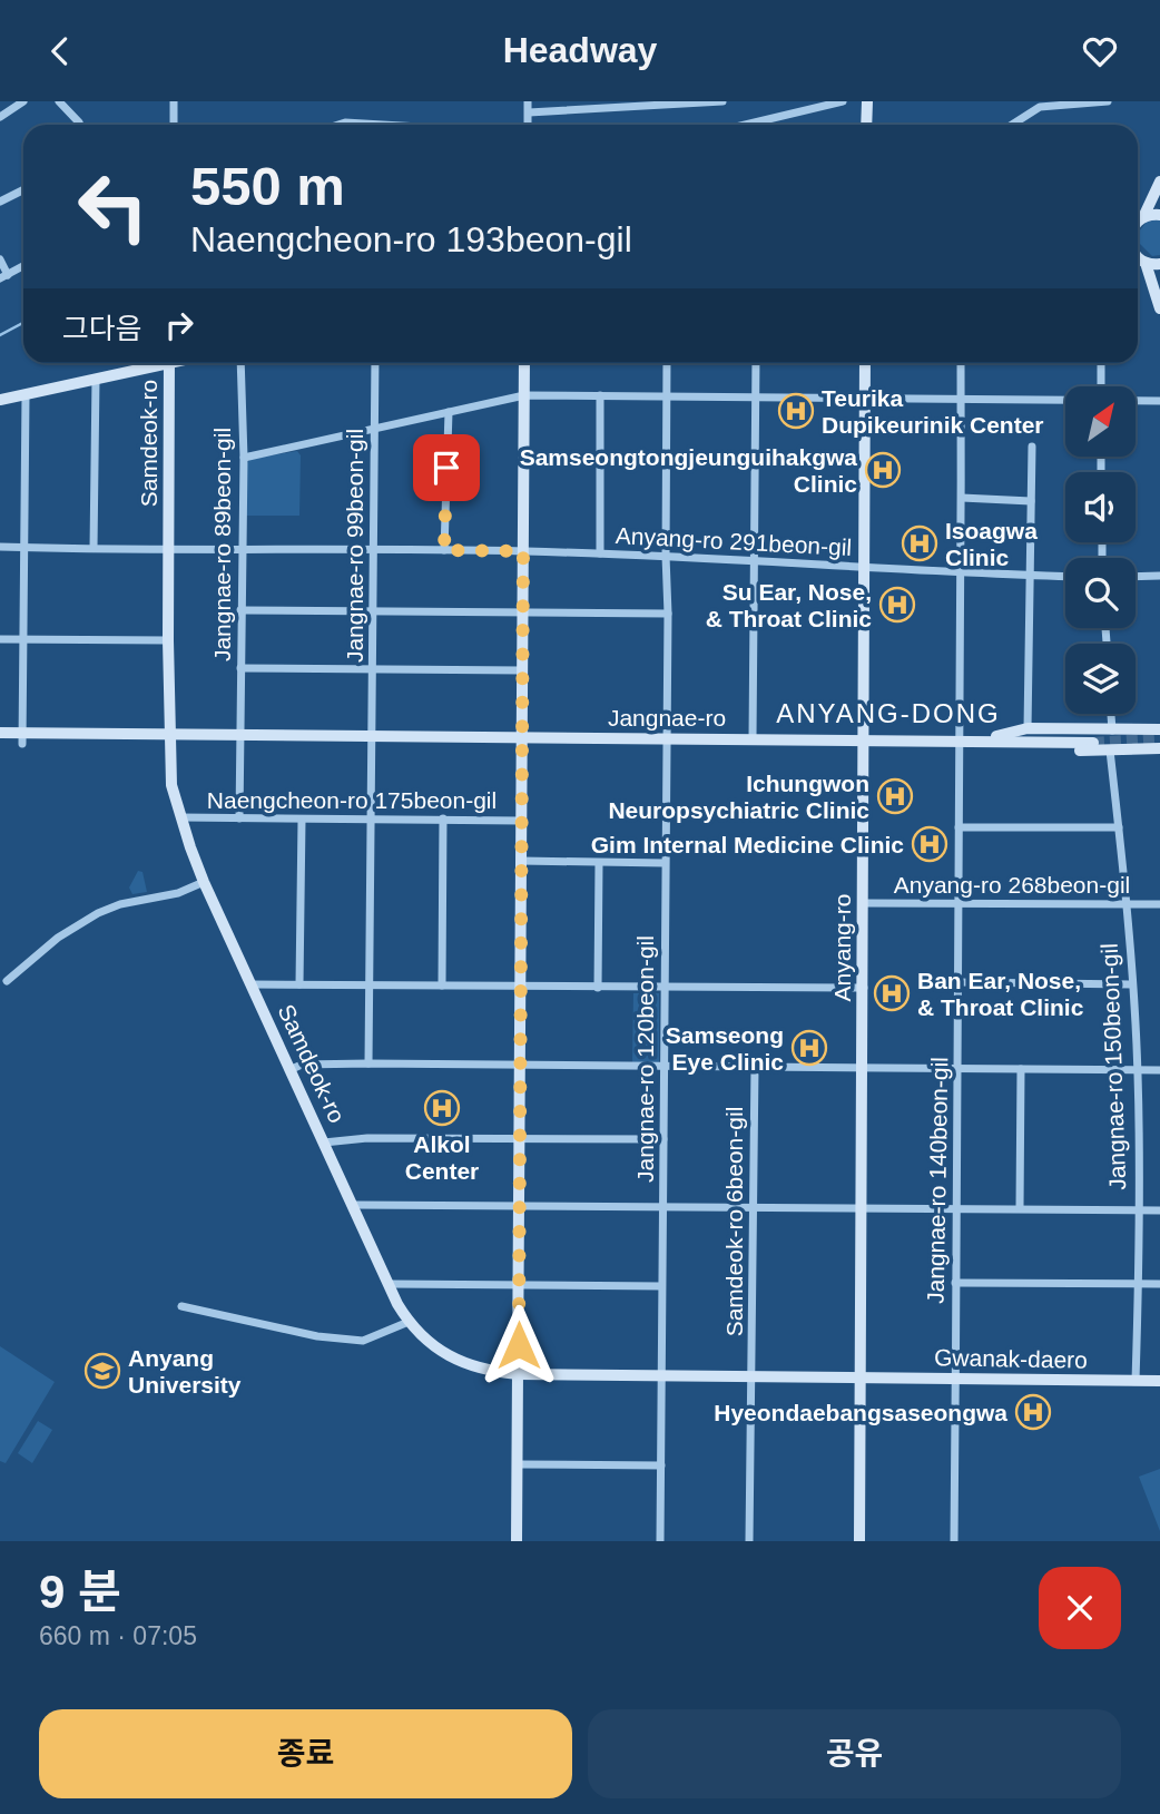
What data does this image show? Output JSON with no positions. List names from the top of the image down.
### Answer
{
  "streets": {
    "street": [
      "Samdeok-ro",
      "Anyang-ro 291beon-gil",
      "Jangnae-ro 89beon-gil",
      "Jangnae-ro 99beon-gil",
      "Jangnae-ro",
      "Naengcheon-ro 175beon-gil",
      "Anyang-ro 268beon-gil",
      "Anyang-ro",
      "Jangnae-ro 120beon-gil",
      "Jangnae-ro 150beon-gil",
      "Jangnae-ro 140beon-gil",
      "Samdeok-ro 6beon-gil",
      "Gwanak-daero"
    ]
  },
  "crossings": [
    ["Samdeok-ro", "Anyang-ro 291beon-gil"],
    ["Samdeok-ro", "Jangnae-ro"],
    ["Samdeok-ro", "Naengcheon-ro 175beon-gil"],
    ["Samdeok-ro", "Anyang-ro"],
    ["Samdeok-ro", "Jangnae-ro 120beon-gil"],
    ["Samdeok-ro", "Samdeok-ro 6beon-gil"],
    ["Samdeok-ro", "Gwanak-daero"],
    ["Anyang-ro 291beon-gil", "Jangnae-ro 89beon-gil"],
    ["Anyang-ro 291beon-gil", "Jangnae-ro 99beon-gil"],
    ["Anyang-ro 291beon-gil", "Anyang-ro"],
    ["Anyang-ro 291beon-gil", "Jangnae-ro 120beon-gil"],
    ["Anyang-ro 291beon-gil", "Jangnae-ro 140beon-gil"],
    ["Jangnae-ro 89beon-gil", "Jangnae-ro"],
    ["Jangnae-ro 99beon-gil", "Jangnae-ro"],
    ["Jangnae-ro 99beon-gil", "Naengcheon-ro 175beon-gil"],
    ["Jangnae-ro", "Anyang-ro"],
    ["Jangnae-ro", "Jangnae-ro 120beon-gil"],
    ["Jangnae-ro", "Jangnae-ro 140beon-gil"],
    ["Anyang-ro 268beon-gil", "Anyang-ro"],
    ["Anyang-ro 268beon-gil", "Jangnae-ro 150beon-gil"],
    ["Anyang-ro 268beon-gil", "Jangnae-ro 140beon-gil"],
    ["Anyang-ro", "Gwanak-daero"],
    ["Jangnae-ro 150beon-gil", "Gwanak-daero"],
    ["Jangnae-ro 140beon-gil", "Gwanak-daero"]
  ],
  "districts": ["ANYANG-DONG"],
  "places": {
    "hospital": [
      "Teurika Dupikeurinik Center",
      "Samseongtongjeunguihakgwa Clinic",
      "Isoagwa Clinic",
      "Su Ear, Nose, & Throat Clinic",
      "Ichungwon Neuropsychiatric Clinic",
      "Gim Internal Medicine Clinic",
      "Ban Ear, Nose, & Throat Clinic",
      "Samseong Eye Clinic",
      "Alkol Center",
      "Hyeondaebangsaseongwa"
    ],
    "school or university": ["Anyang University"]
  },
  "north": "top right",
  "page": {
    "header": "Headway",
    "turn": ["550 m", "Naengcheon-ro 193beon-gil"],
    "then": "그다음",
    "heading": ["9 분", "660 m · 07:05"],
    "buttons": ["종료", "공유"]
  }
}
